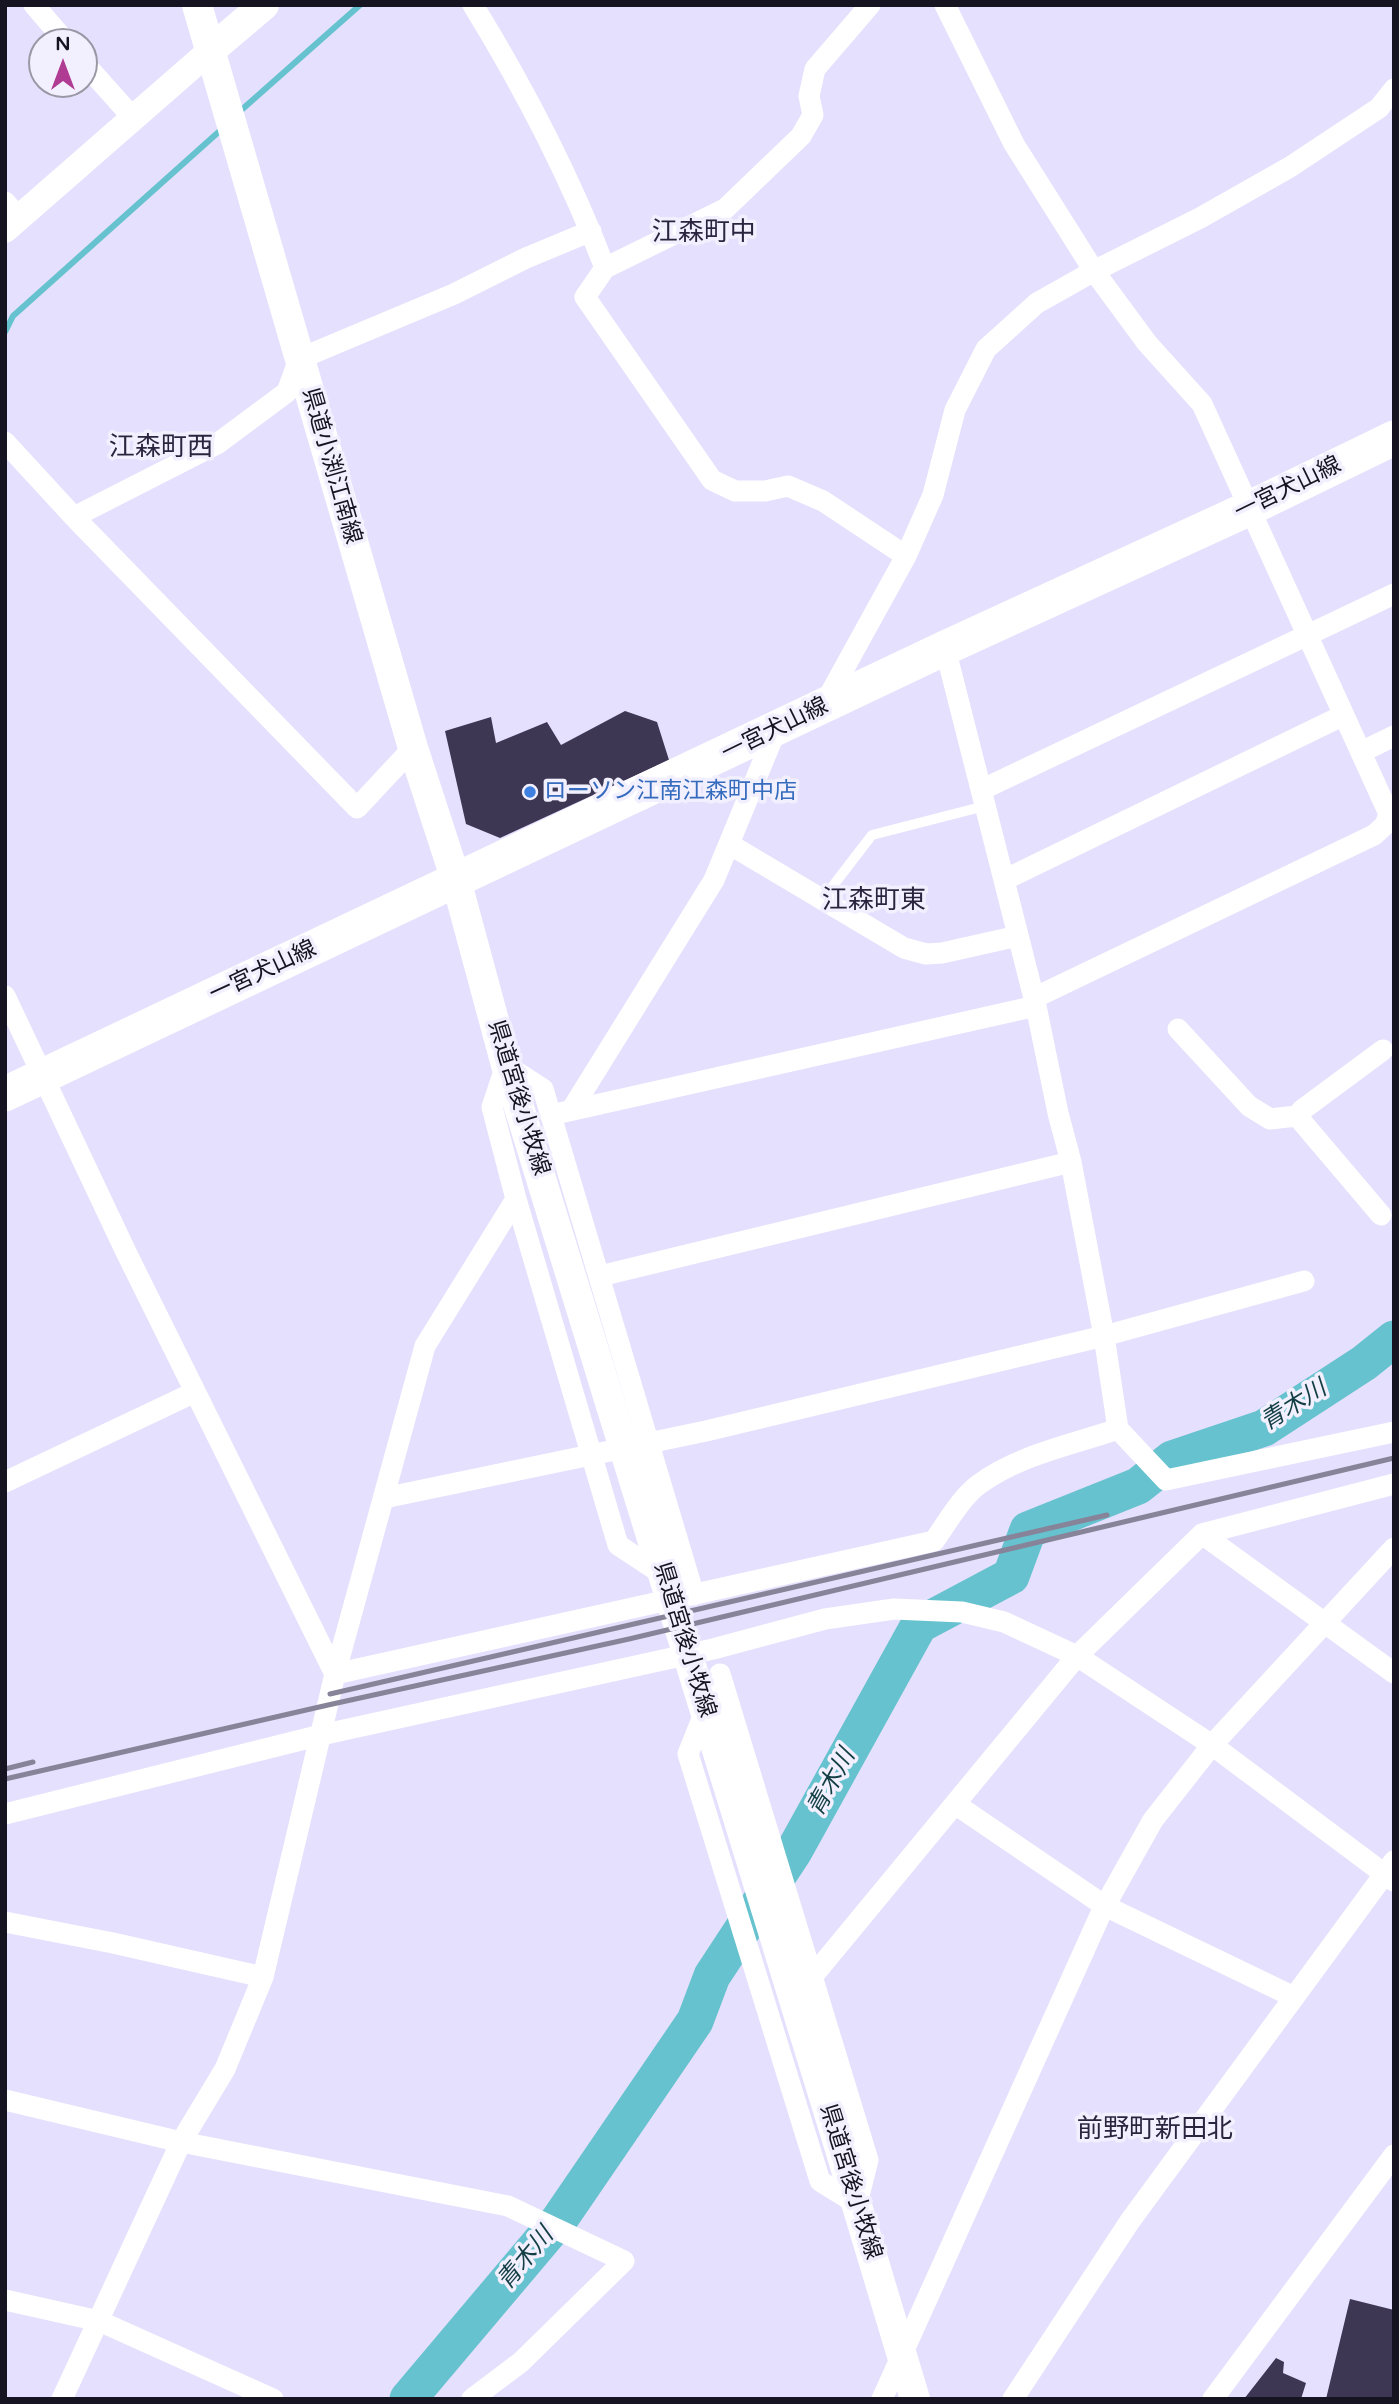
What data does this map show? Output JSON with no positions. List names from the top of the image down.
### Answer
{
  "streets": {
    "main road": ["県道小渕江南線", "一宮犬山線", "県道宮後小牧線"]
  },
  "crossings": [
    ["県道小渕江南線", "一宮犬山線"],
    ["県道小渕江南線", "県道宮後小牧線"],
    ["一宮犬山線", "県道宮後小牧線"]
  ],
  "districts": [
    "江森町中",
    "江森町西",
    "江森町東",
    "前野町新田北"
  ],
  "water": ["青木川"],
  "places": ["ローソン江南江森町中店"],
  "north": "top"
}
